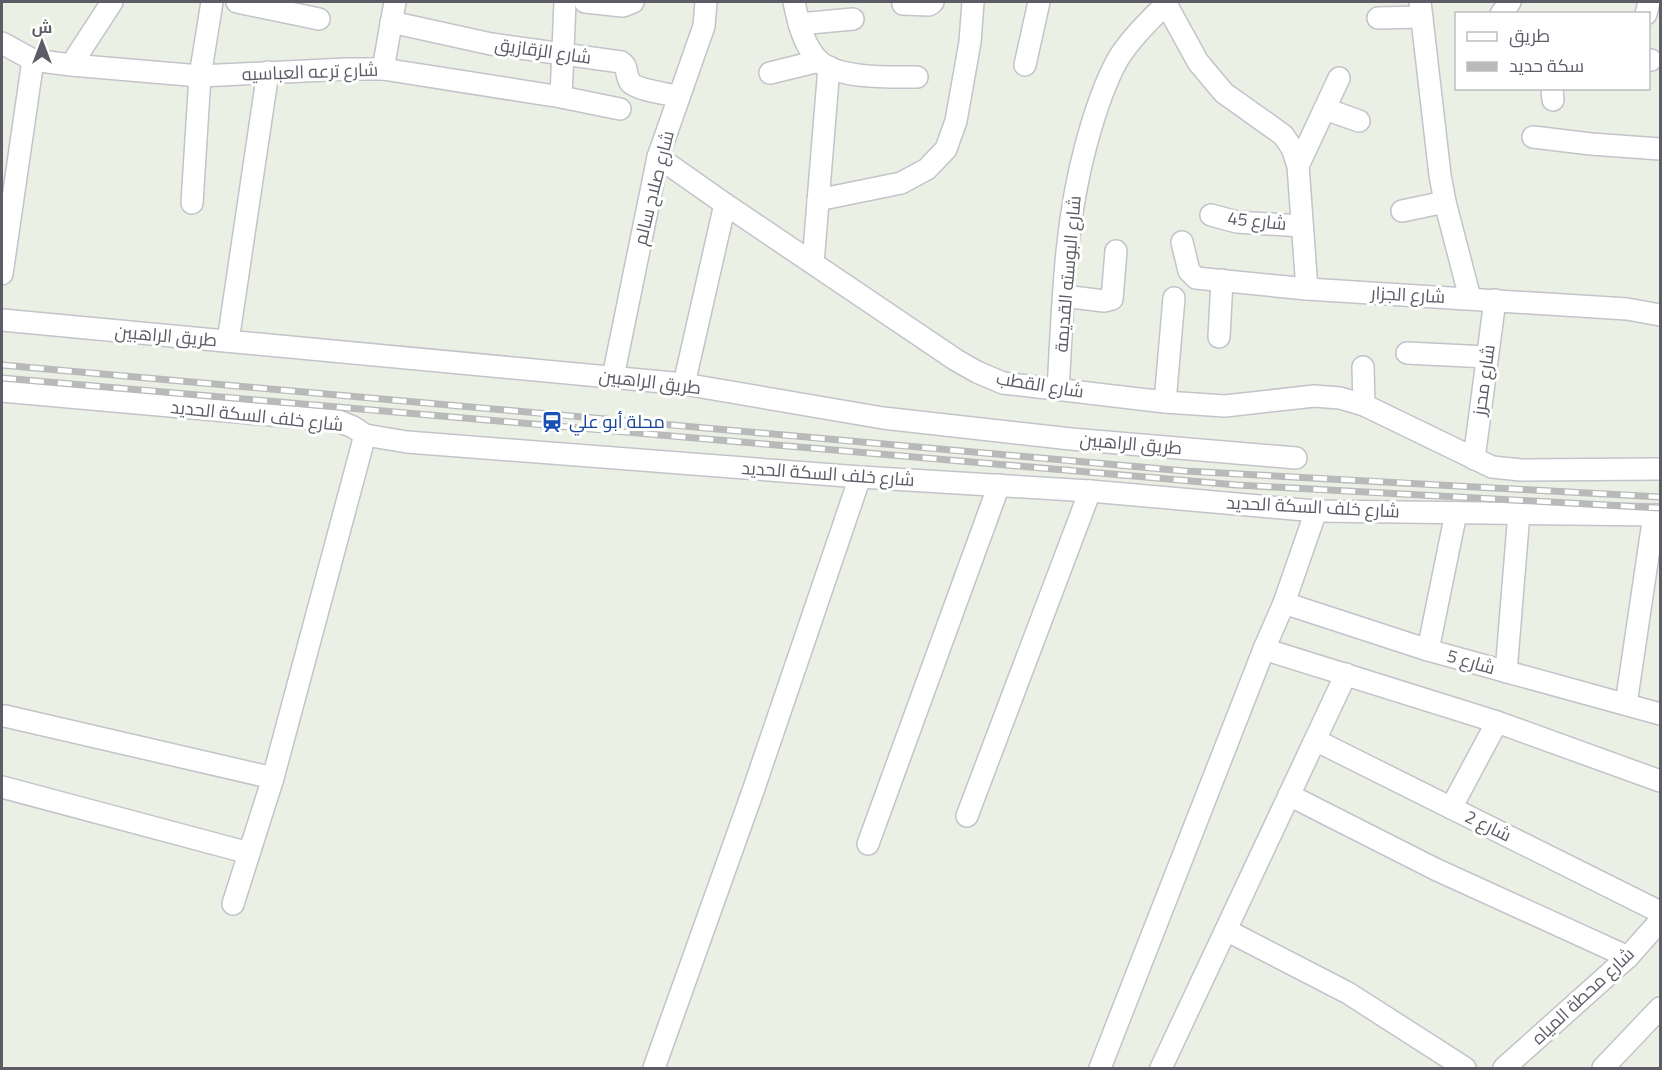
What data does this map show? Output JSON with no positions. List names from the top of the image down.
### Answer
{
  "streets": {
    "street": [
      "شارع الزقازيق",
      "شارع ترعه العباسيه",
      "شارع صلاح سالم",
      "شارع 45",
      "شارع البوسته القديمة",
      "شارع الجزار",
      "طريق الراهبين",
      "شارع محرز",
      "شارع القطب",
      "شارع خلف السكة الحديد",
      "شارع 5",
      "شارع 2",
      "شارع محطة المياه"
    ]
  },
  "crossings": [
    ["شارع الزقازيق", "شارع صلاح سالم"],
    ["شارع صلاح سالم", "طريق الراهبين"],
    ["شارع صلاح سالم", "شارع القطب"],
    ["شارع البوسته القديمة", "شارع القطب"],
    ["شارع الجزار", "شارع محرز"],
    ["شارع محرز", "شارع القطب"]
  ],
  "places": {
    "station": ["محلة أبو علي"]
  },
  "legend": ["طريق", "سكة حديد"],
  "north": "top"
}
